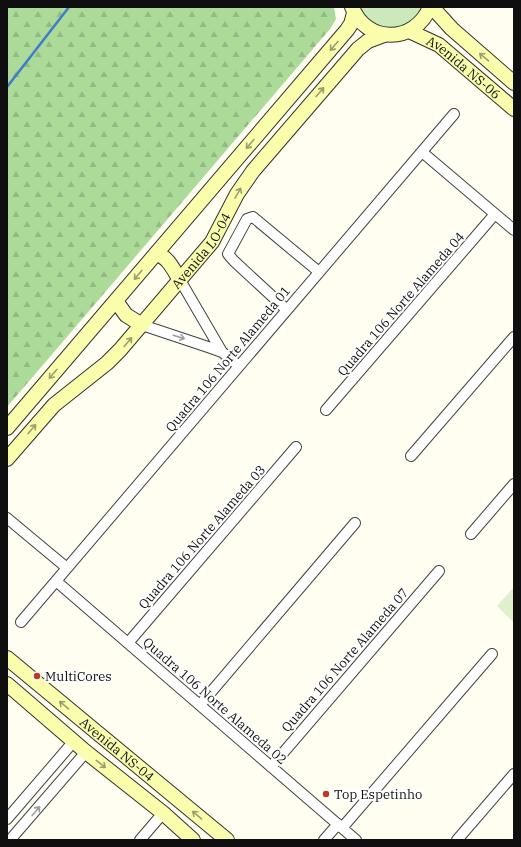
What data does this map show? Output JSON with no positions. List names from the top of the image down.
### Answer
{
  "streets": {
    "street": [
      "Avenida NS-06",
      "Avenida LO-04",
      "Quadra 106 Norte Alameda 04",
      "Quadra 106 Norte Alameda 01",
      "Quadra 106 Norte Alameda 03",
      "Quadra 106 Norte Alameda 07",
      "Quadra 106 Norte Alameda 02",
      "Avenida NS-04"
    ]
  },
  "crossings": [
    ["Quadra 106 Norte Alameda 01", "Quadra 106 Norte Alameda 02"],
    ["Quadra 106 Norte Alameda 03", "Quadra 106 Norte Alameda 02"],
    ["Quadra 106 Norte Alameda 07", "Quadra 106 Norte Alameda 02"]
  ],
  "places": ["MultiCores", "Top Espetinho"]
}
